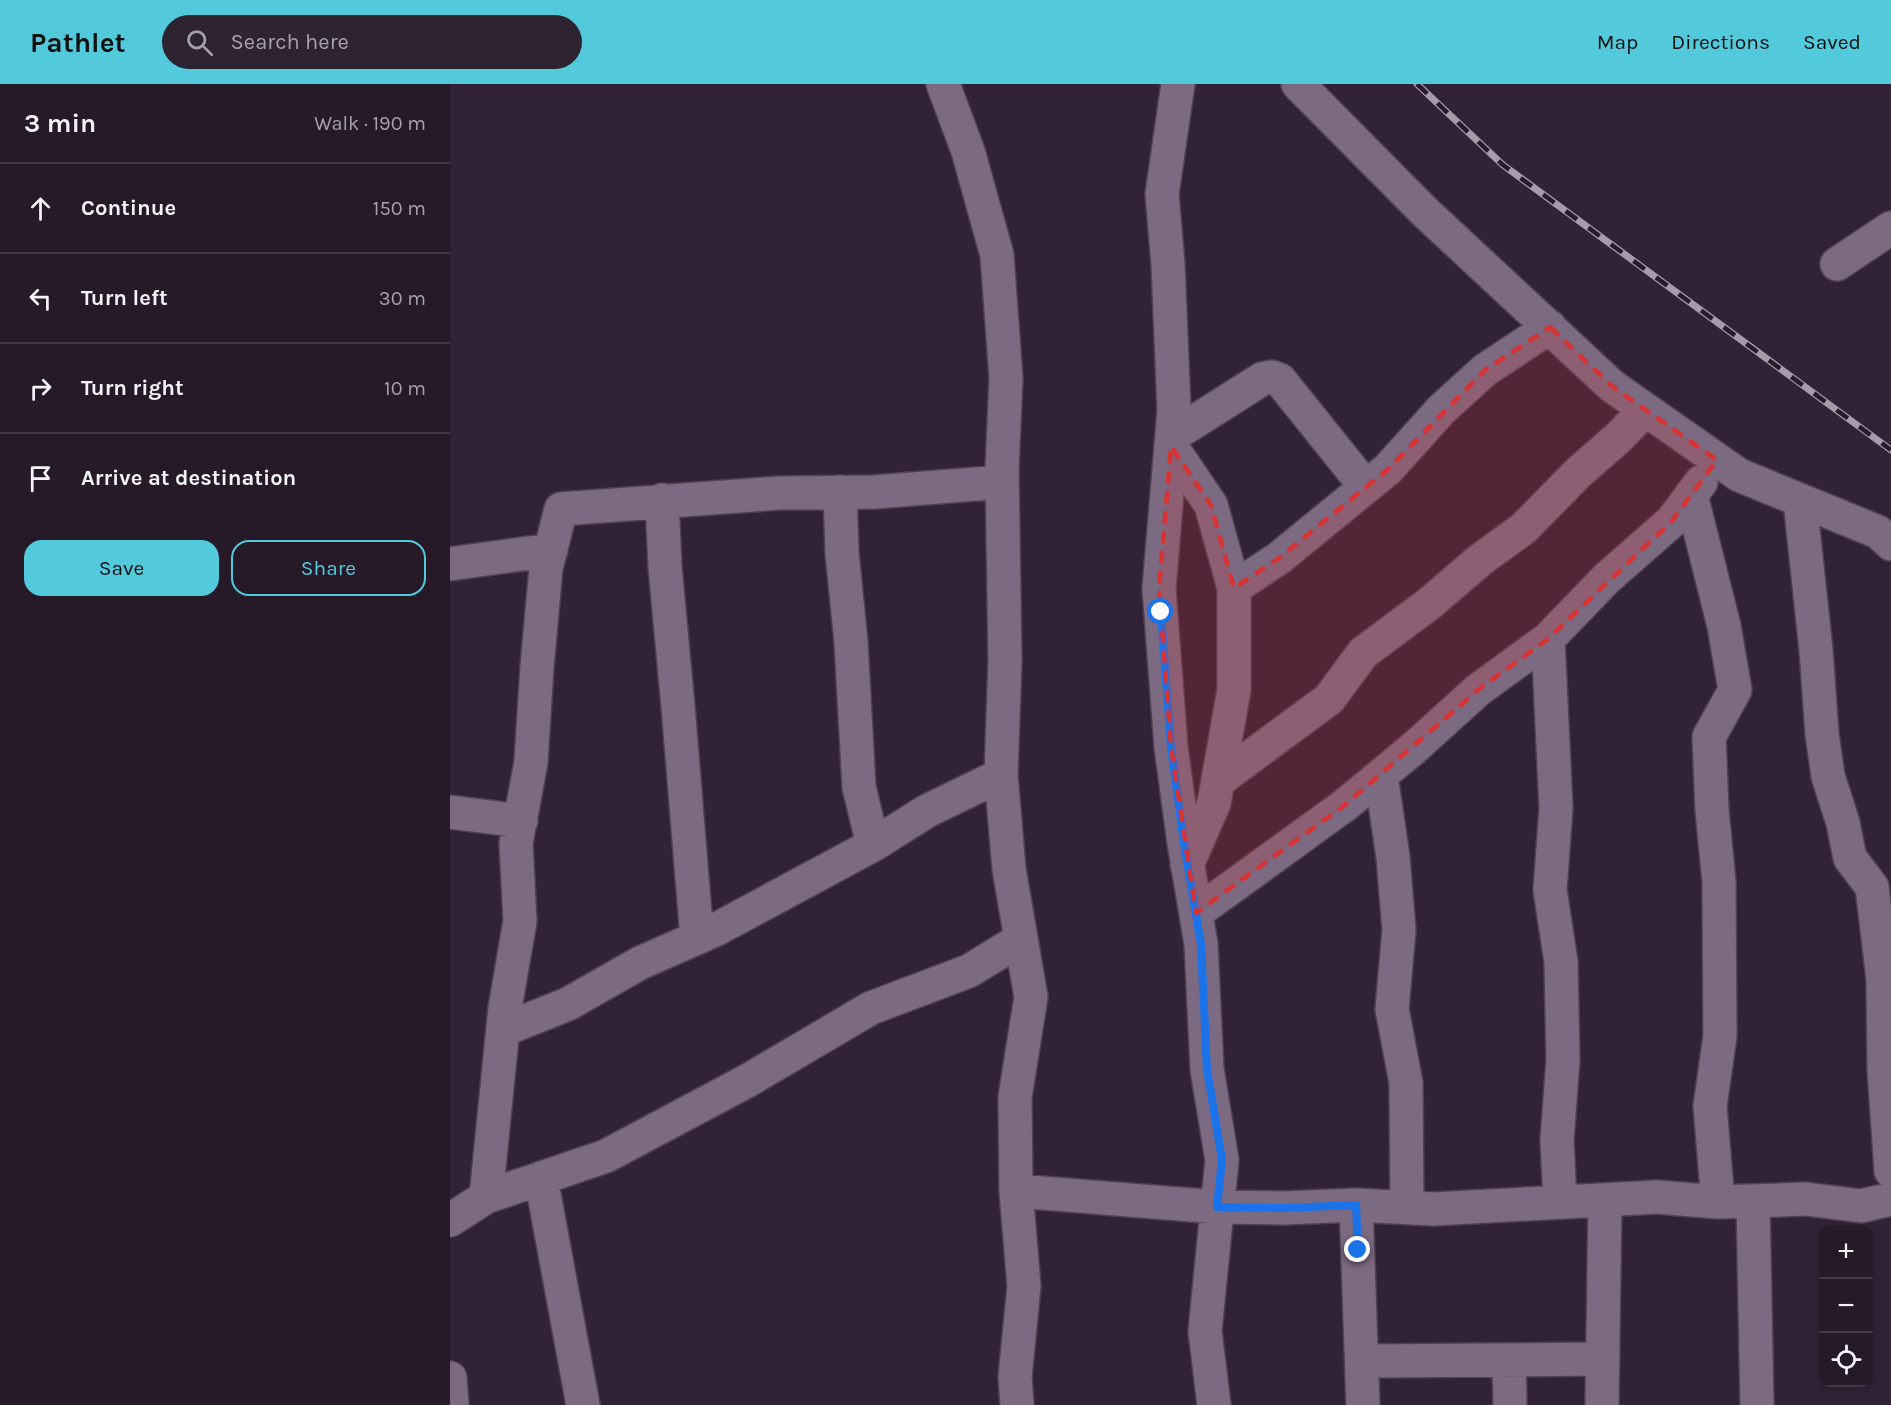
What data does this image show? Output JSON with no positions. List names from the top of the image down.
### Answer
{
  "page": {
    "header": "Pathlet",
    "search": "Search here",
    "nav": ["Map", "Directions", "Saved"],
    "heading": ["3 min", "Walk · 190 m"],
    "list": [
      ["Continue", "150 m"],
      ["Turn left", "30 m"],
      ["Turn right", "10 m"],
      "Arrive at destination"
    ],
    "buttons": ["Save", "Share"],
    "map_buttons": ["+", "−"]
  }
}
